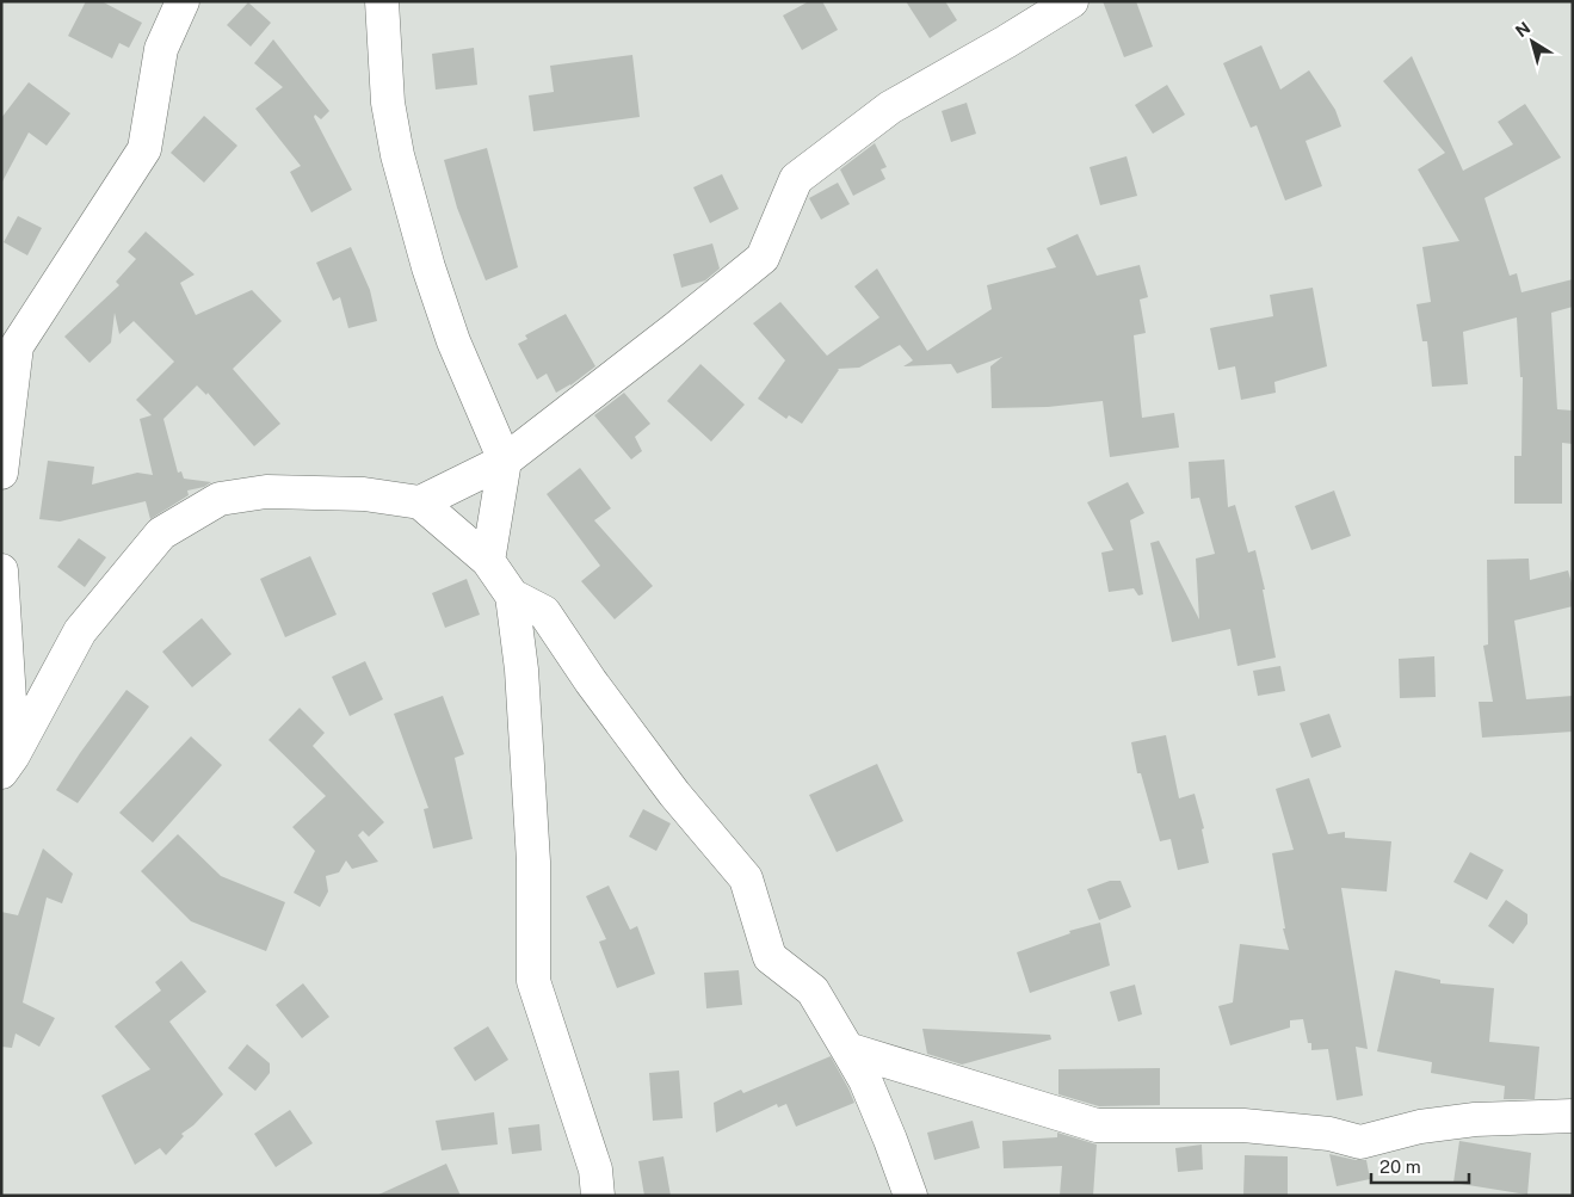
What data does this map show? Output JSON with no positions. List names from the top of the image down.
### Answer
{
  "scale_bar": "20 m",
  "north": "top left"
}
